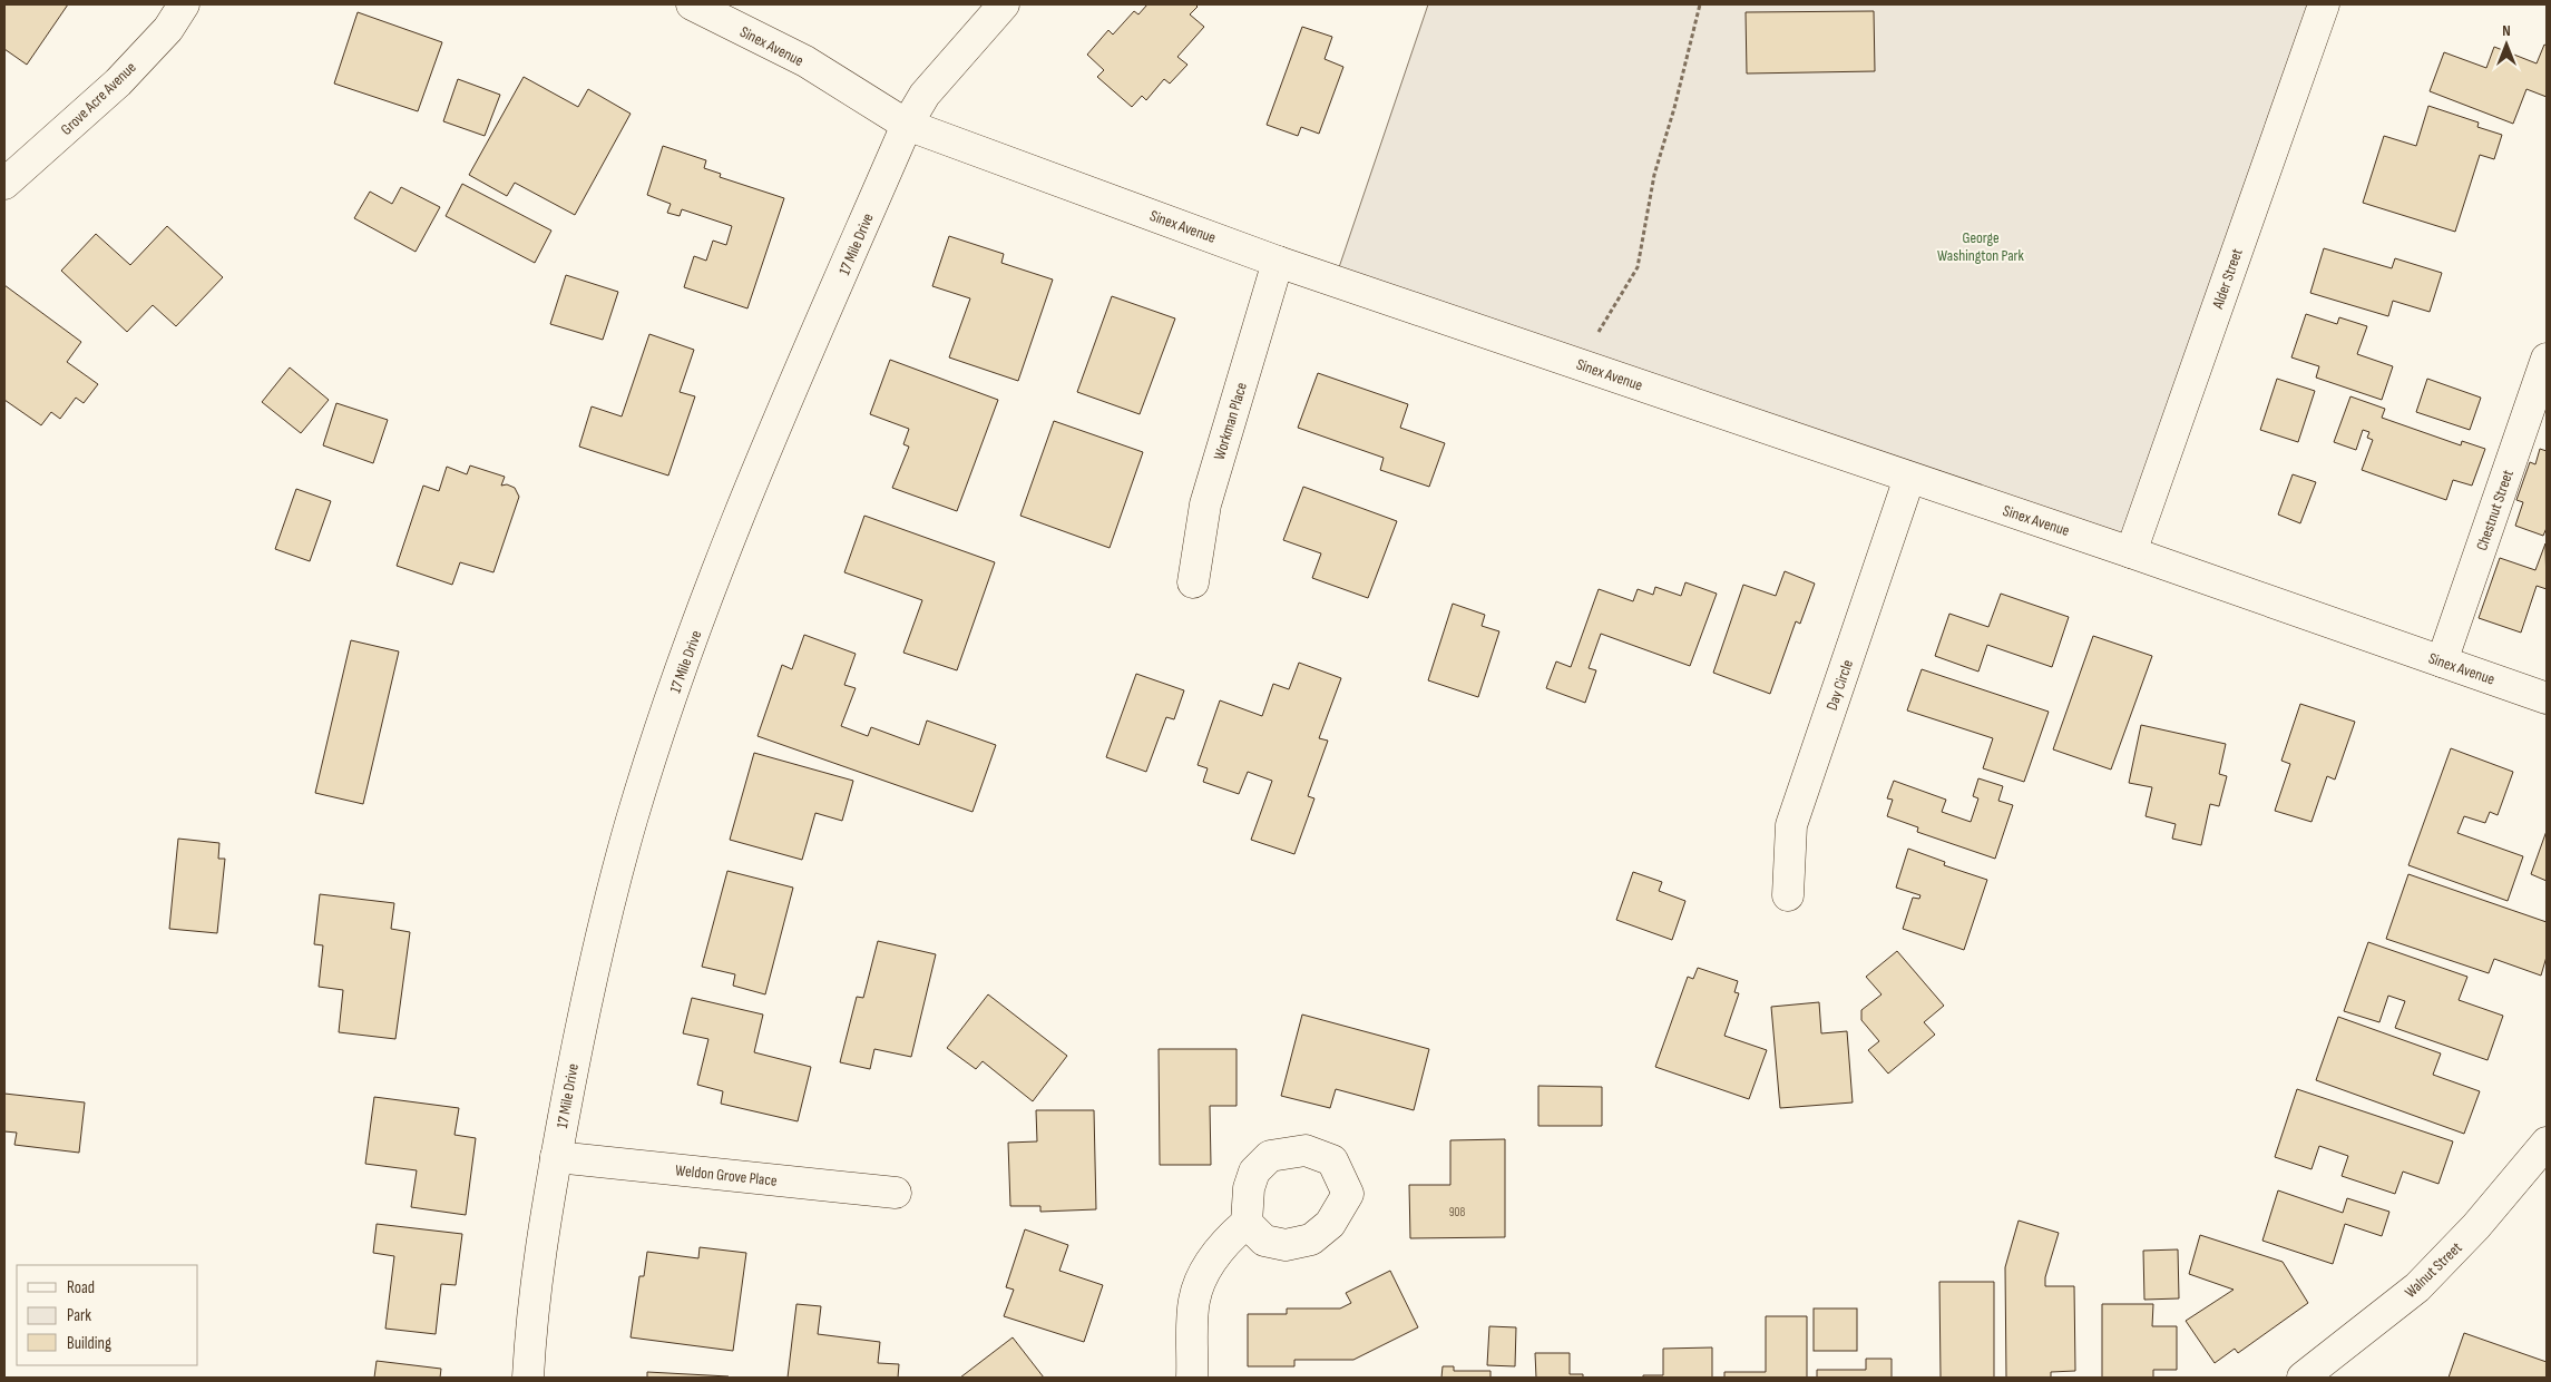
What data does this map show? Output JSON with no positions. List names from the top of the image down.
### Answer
{
  "streets": {
    "street": [
      "Sinex Avenue",
      "Grove Acre Avenue",
      "17 Mile Drive",
      "Alder Street",
      "Workman Place",
      "Chestnut Street",
      "Day Circle",
      "Weldon Grove Place",
      "Walnut Street"
    ]
  },
  "crossings": [
    ["Sinex Avenue", "17 Mile Drive"],
    ["Sinex Avenue", "Alder Street"],
    ["Sinex Avenue", "Workman Place"],
    ["Sinex Avenue", "Chestnut Street"],
    ["Sinex Avenue", "Day Circle"],
    ["17 Mile Drive", "Weldon Grove Place"]
  ],
  "parks": ["George Washington Park"],
  "house_numbers": ["908"],
  "legend": ["Road", "Park", "Building"],
  "north": "top"
}
